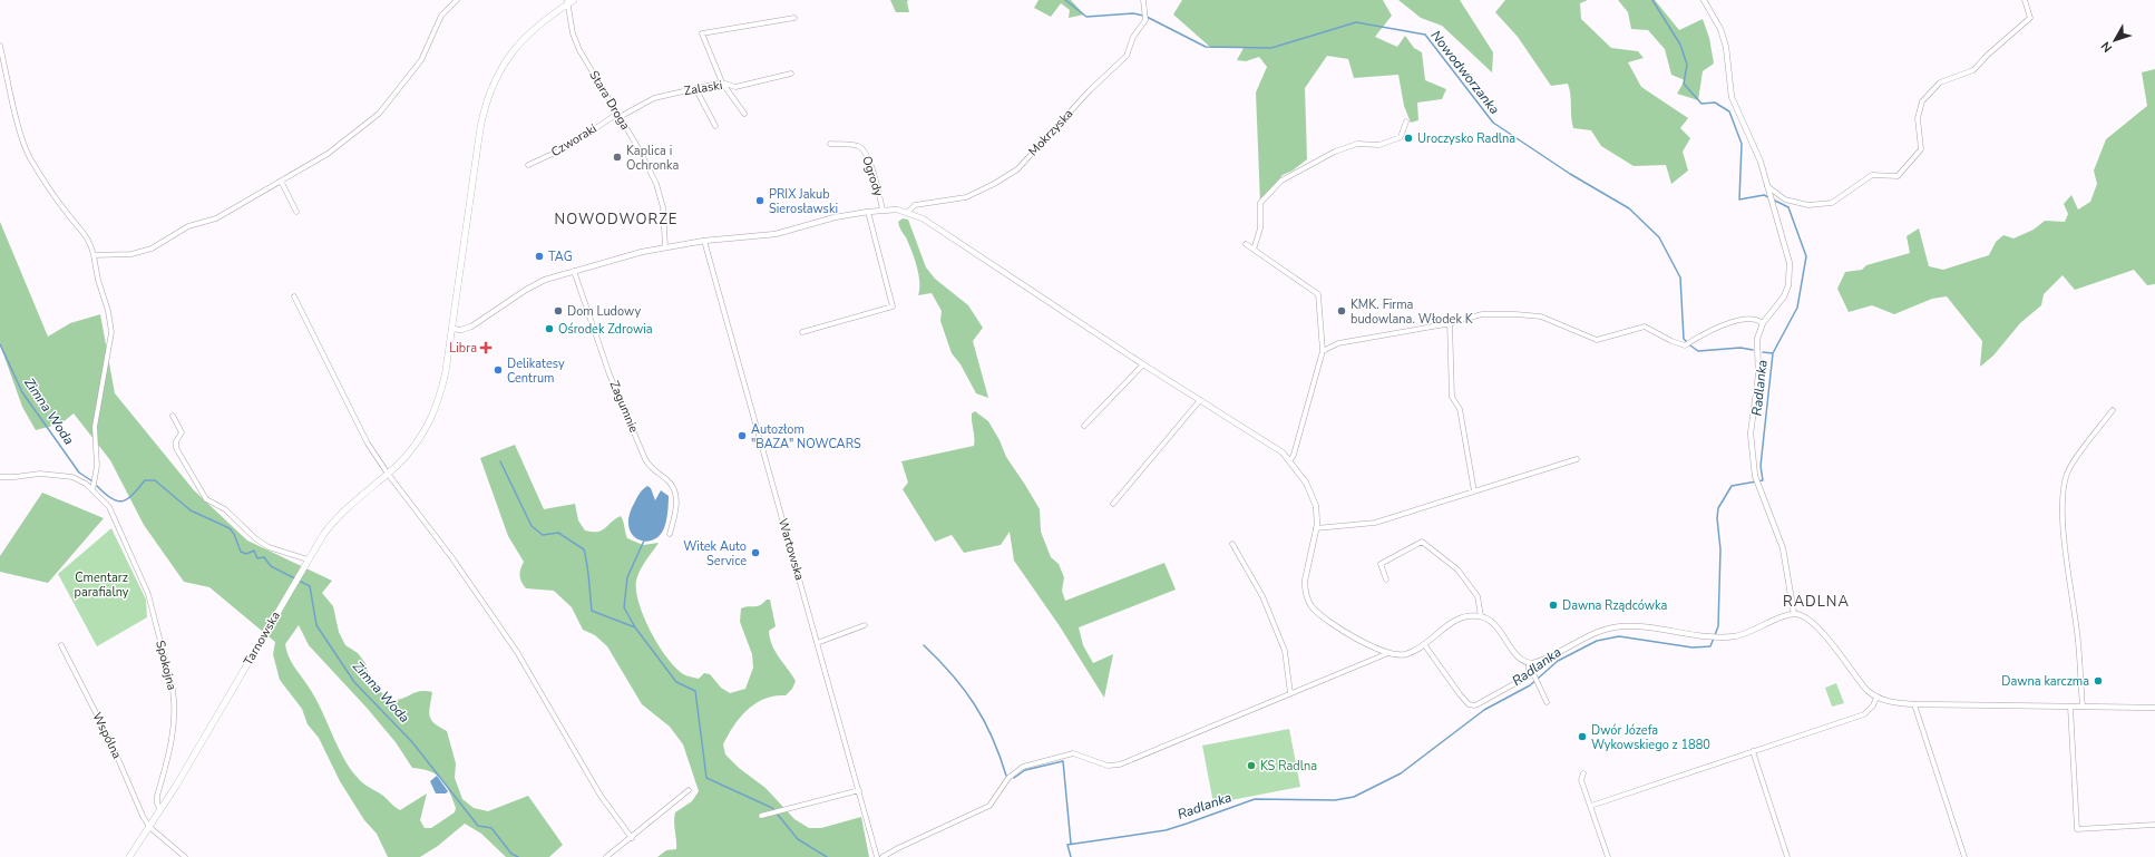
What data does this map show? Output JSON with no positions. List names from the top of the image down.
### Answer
{
  "streets": {
    "main road": ["Tarnowska"],
    "street": [
      "Zalaski",
      "Stara Droga",
      "Mokrzyska",
      "Czworaki",
      "Ogrody",
      "Zagumnie",
      "Wartowska",
      "Spokojna",
      "Wspólna"
    ]
  },
  "crossings": [
    ["Zalaski", "Stara Droga"],
    ["Zalaski", "Czworaki"],
    ["Stara Droga", "Czworaki"],
    ["Stara Droga", "Tarnowska"],
    ["Tarnowska", "Spokojna"],
    ["Tarnowska", "Wspólna"]
  ],
  "districts": ["NOWODWORZE", "RADLNA"],
  "water": ["Nowodworzanka", "Radlanka", "Zimna Woda"],
  "parks": ["Cmentarz parafialny"],
  "places": {
    "other": [
      "Uroczysko Radlna",
      "Kaplica i Ochronka",
      "PRIX Jakub Sierosławski",
      "TAG",
      "Dom Ludowy",
      "KMK. Firma budowlana. Włodek K",
      "Ośrodek Zdrowia",
      "Delikatesy Centrum",
      "Autozłom \"BAZA\" NOWCARS",
      "Witek Auto Service",
      "Dawna Rządcówka",
      "Dawna karczma",
      "Dwór Józefa Wykowskiego z 1880",
      "KS Radlna"
    ],
    "health": ["Libra"]
  },
  "north": "bottom left"
}
